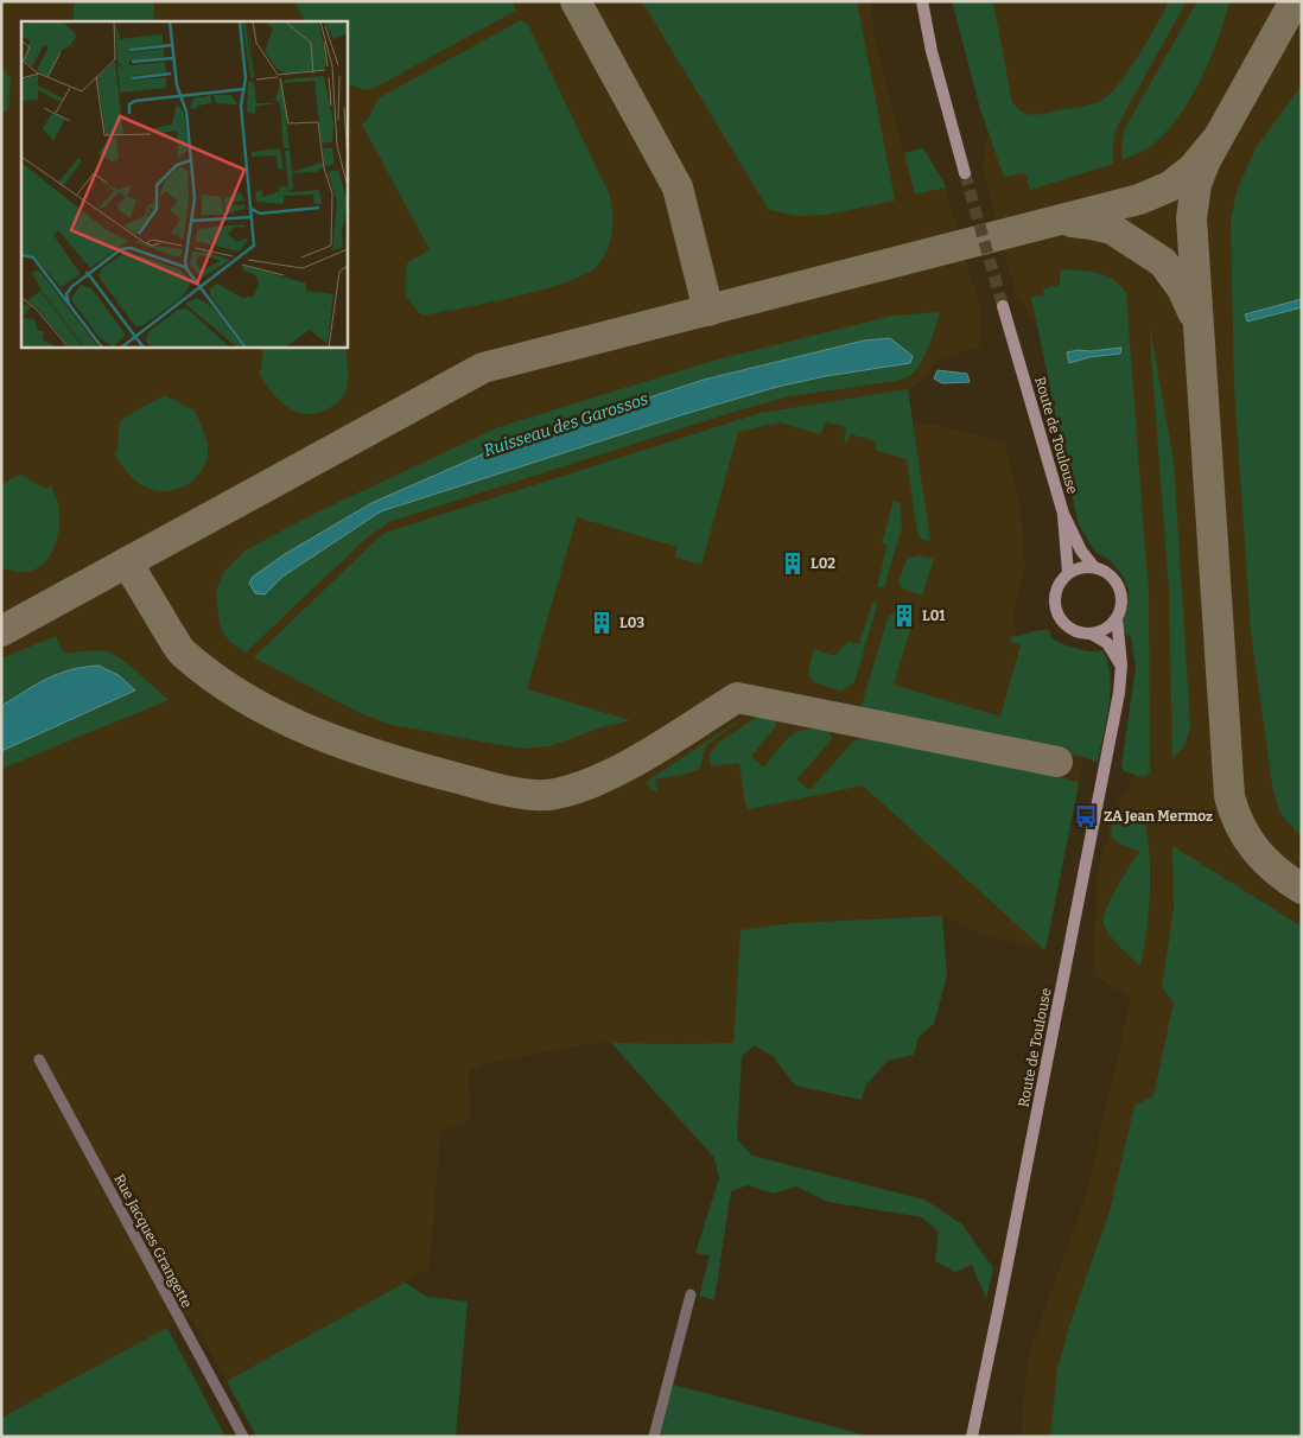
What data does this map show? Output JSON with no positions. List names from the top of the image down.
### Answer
{
  "streets": {
    "main road": ["Route de Toulouse"],
    "street": ["Rue Jacques Grangette"]
  },
  "water": ["Ruisseau des Garossos"],
  "places": {
    "building": ["L02", "L01", "L03"],
    "bus stop": ["ZA Jean Mermoz"]
  }
}
